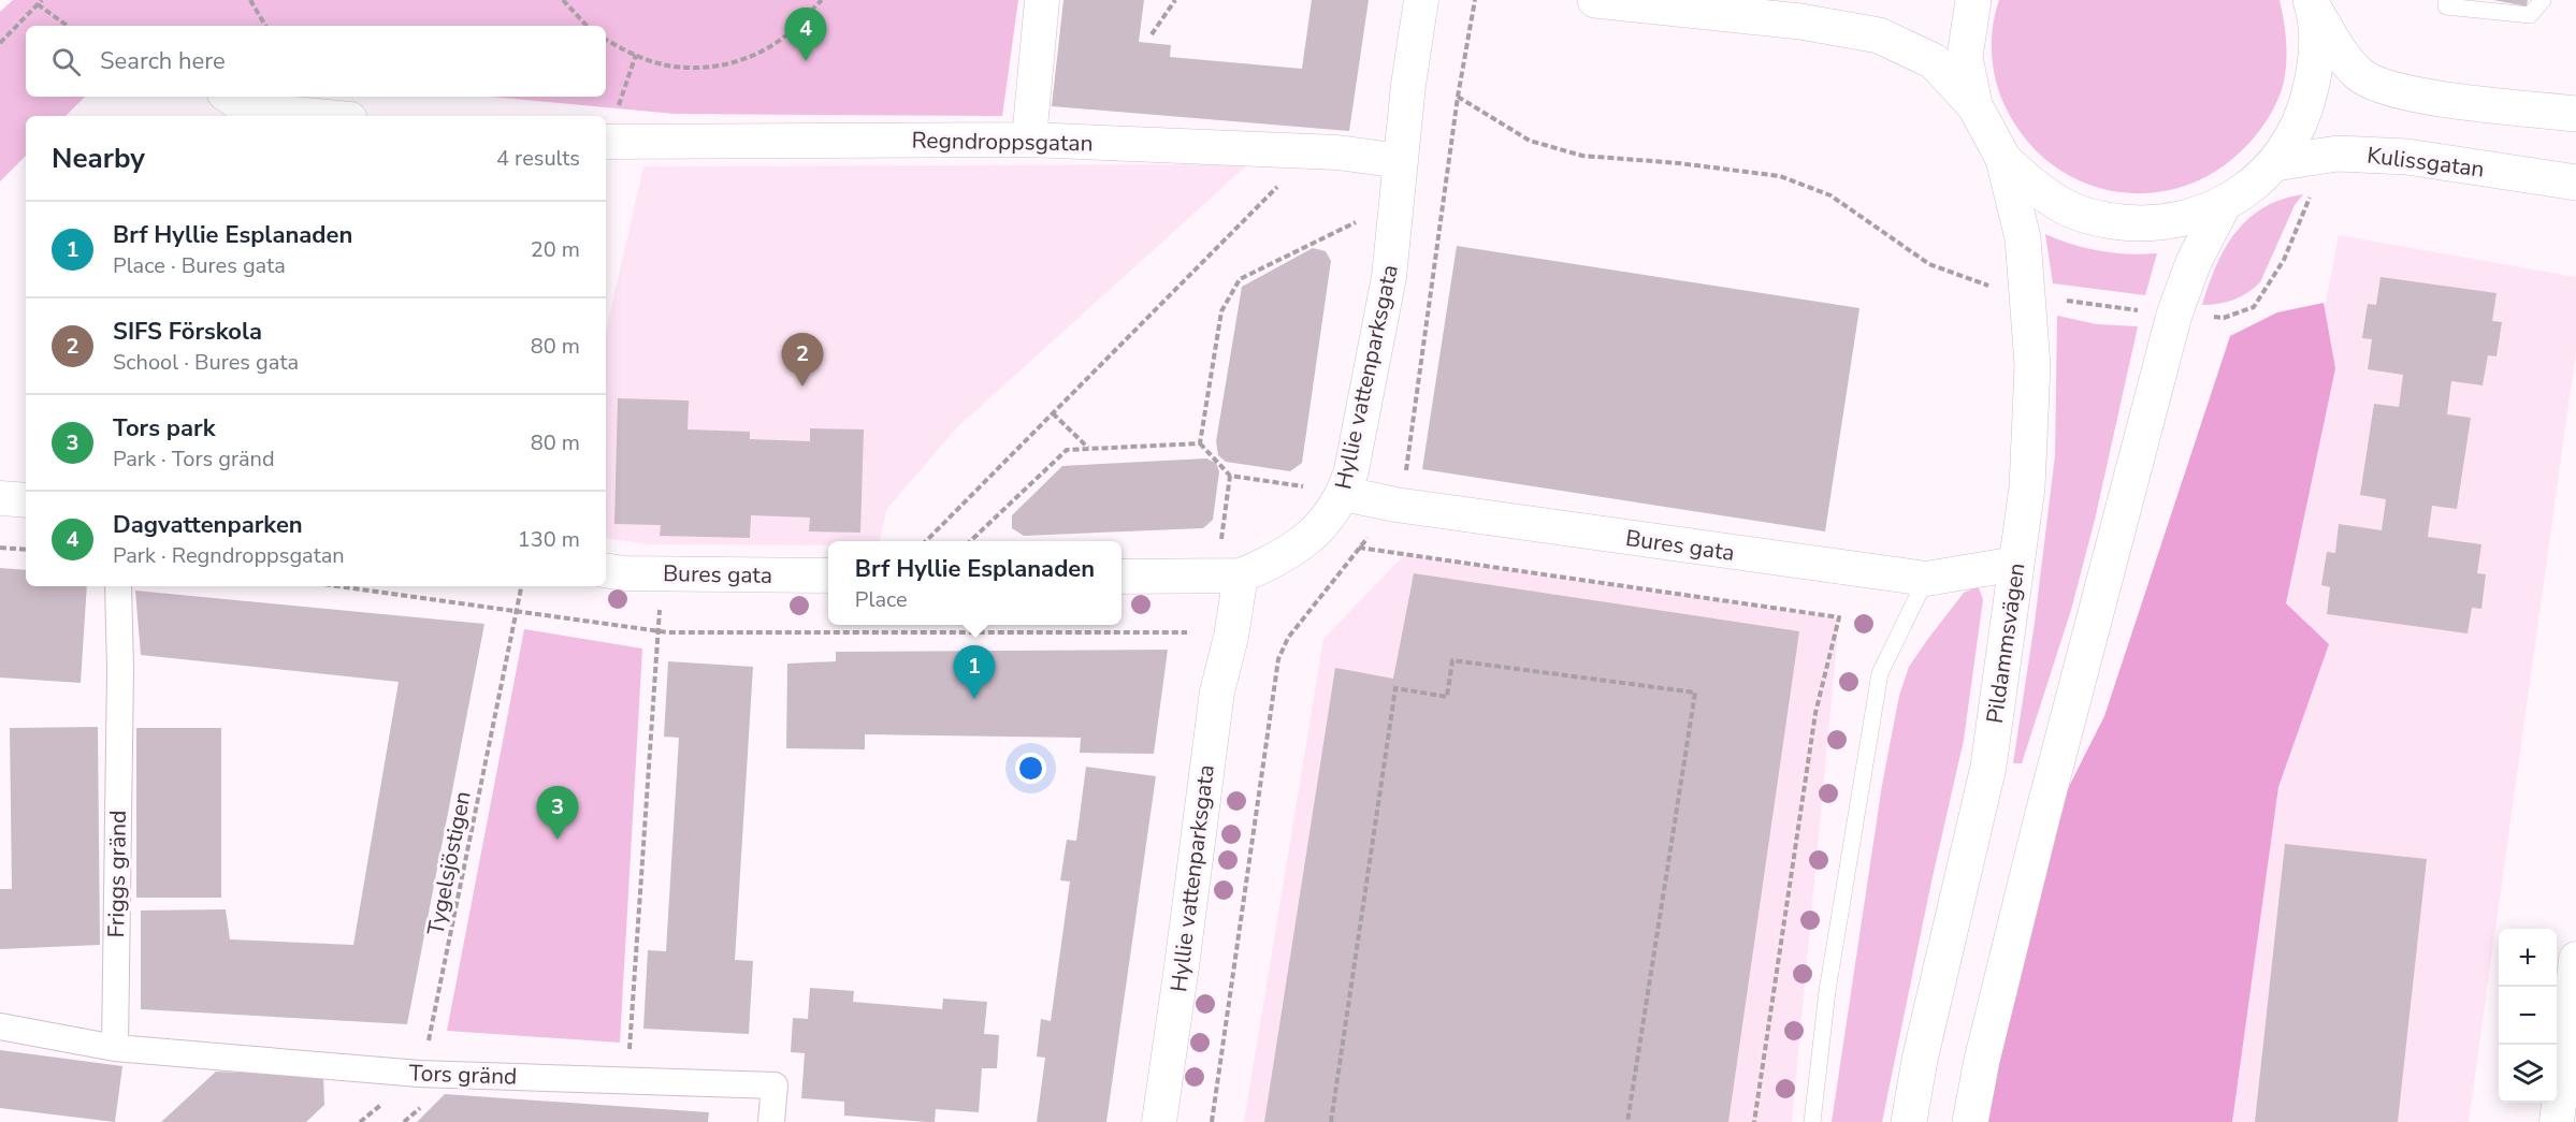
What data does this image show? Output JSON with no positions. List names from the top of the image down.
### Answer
{
  "streets": {
    "main road": ["Kulissgatan", "Pildammsvägen"],
    "street": [
      "Regndroppsgatan",
      "Hyllie vattenparksgata",
      "Bures gata",
      "Friggs gränd",
      "Tors gränd"
    ],
    "path": ["Tygelsjöstigen"]
  },
  "crossings": [
    ["Regndroppsgatan", "Hyllie vattenparksgata"],
    ["Kulissgatan", "Pildammsvägen"],
    ["Hyllie vattenparksgata", "Bures gata"],
    ["Bures gata", "Pildammsvägen"],
    ["Tygelsjöstigen", "Tors gränd"],
    ["Friggs gränd", "Tors gränd"]
  ],
  "page": {
    "pins": [
      "4",
      "2",
      "1",
      "3"
    ],
    "search": "Search here",
    "heading": ["Nearby", "4 results"],
    "list": [
      {
        "mark": "1",
        "name": "Brf Hyllie Esplanaden",
        "note": "Place · Bures gata",
        "value": "20 m"
      },
      {
        "mark": "2",
        "name": "SIFS Förskola",
        "note": "School · Bures gata",
        "value": "80 m"
      },
      {
        "mark": "3",
        "name": "Tors park",
        "note": "Park · Tors gränd",
        "value": "80 m"
      },
      {
        "mark": "4",
        "name": "Dagvattenparken",
        "note": "Park · Regndroppsgatan",
        "value": "130 m"
      }
    ],
    "popup": ["Brf Hyllie Esplanaden", "Place"],
    "map_buttons": ["+", "−"]
  }
}
